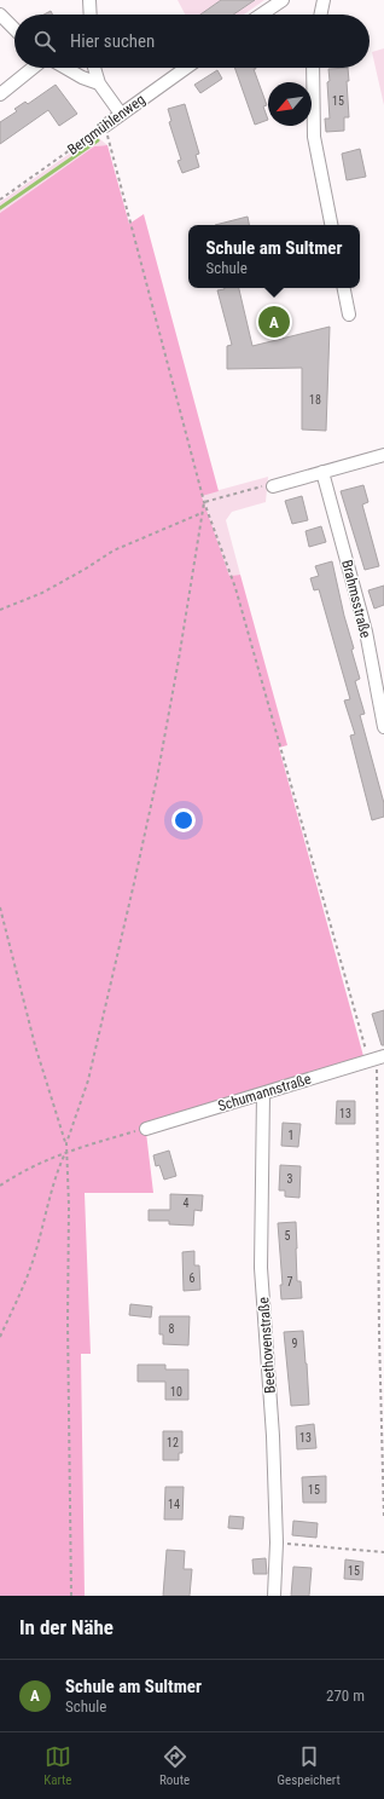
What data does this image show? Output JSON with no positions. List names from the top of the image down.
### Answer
{
  "streets": {
    "street": [
      "Bergmühlenweg",
      "Brahmsstraße",
      "Schumannstraße",
      "Beethovenstraße"
    ]
  },
  "crossings": [
    ["Schumannstraße", "Beethovenstraße"]
  ],
  "house_numbers": [
    "15",
    "18",
    "13",
    "1",
    "3",
    "4",
    "5",
    "6",
    "7",
    "8",
    "9",
    "10",
    "13",
    "12",
    "15",
    "14",
    "15"
  ],
  "north": "bottom left",
  "page": {
    "search": "Hier suchen",
    "popup": ["Schule am Sultmer", "Schule"],
    "pins": "A",
    "heading": "In der Nähe",
    "list": [
      {
        "mark": "A",
        "name": "Schule am Sultmer",
        "note": "Schule",
        "value": "270 m"
      }
    ],
    "nav": ["Karte", "Route", "Gespeichert"]
  }
}
